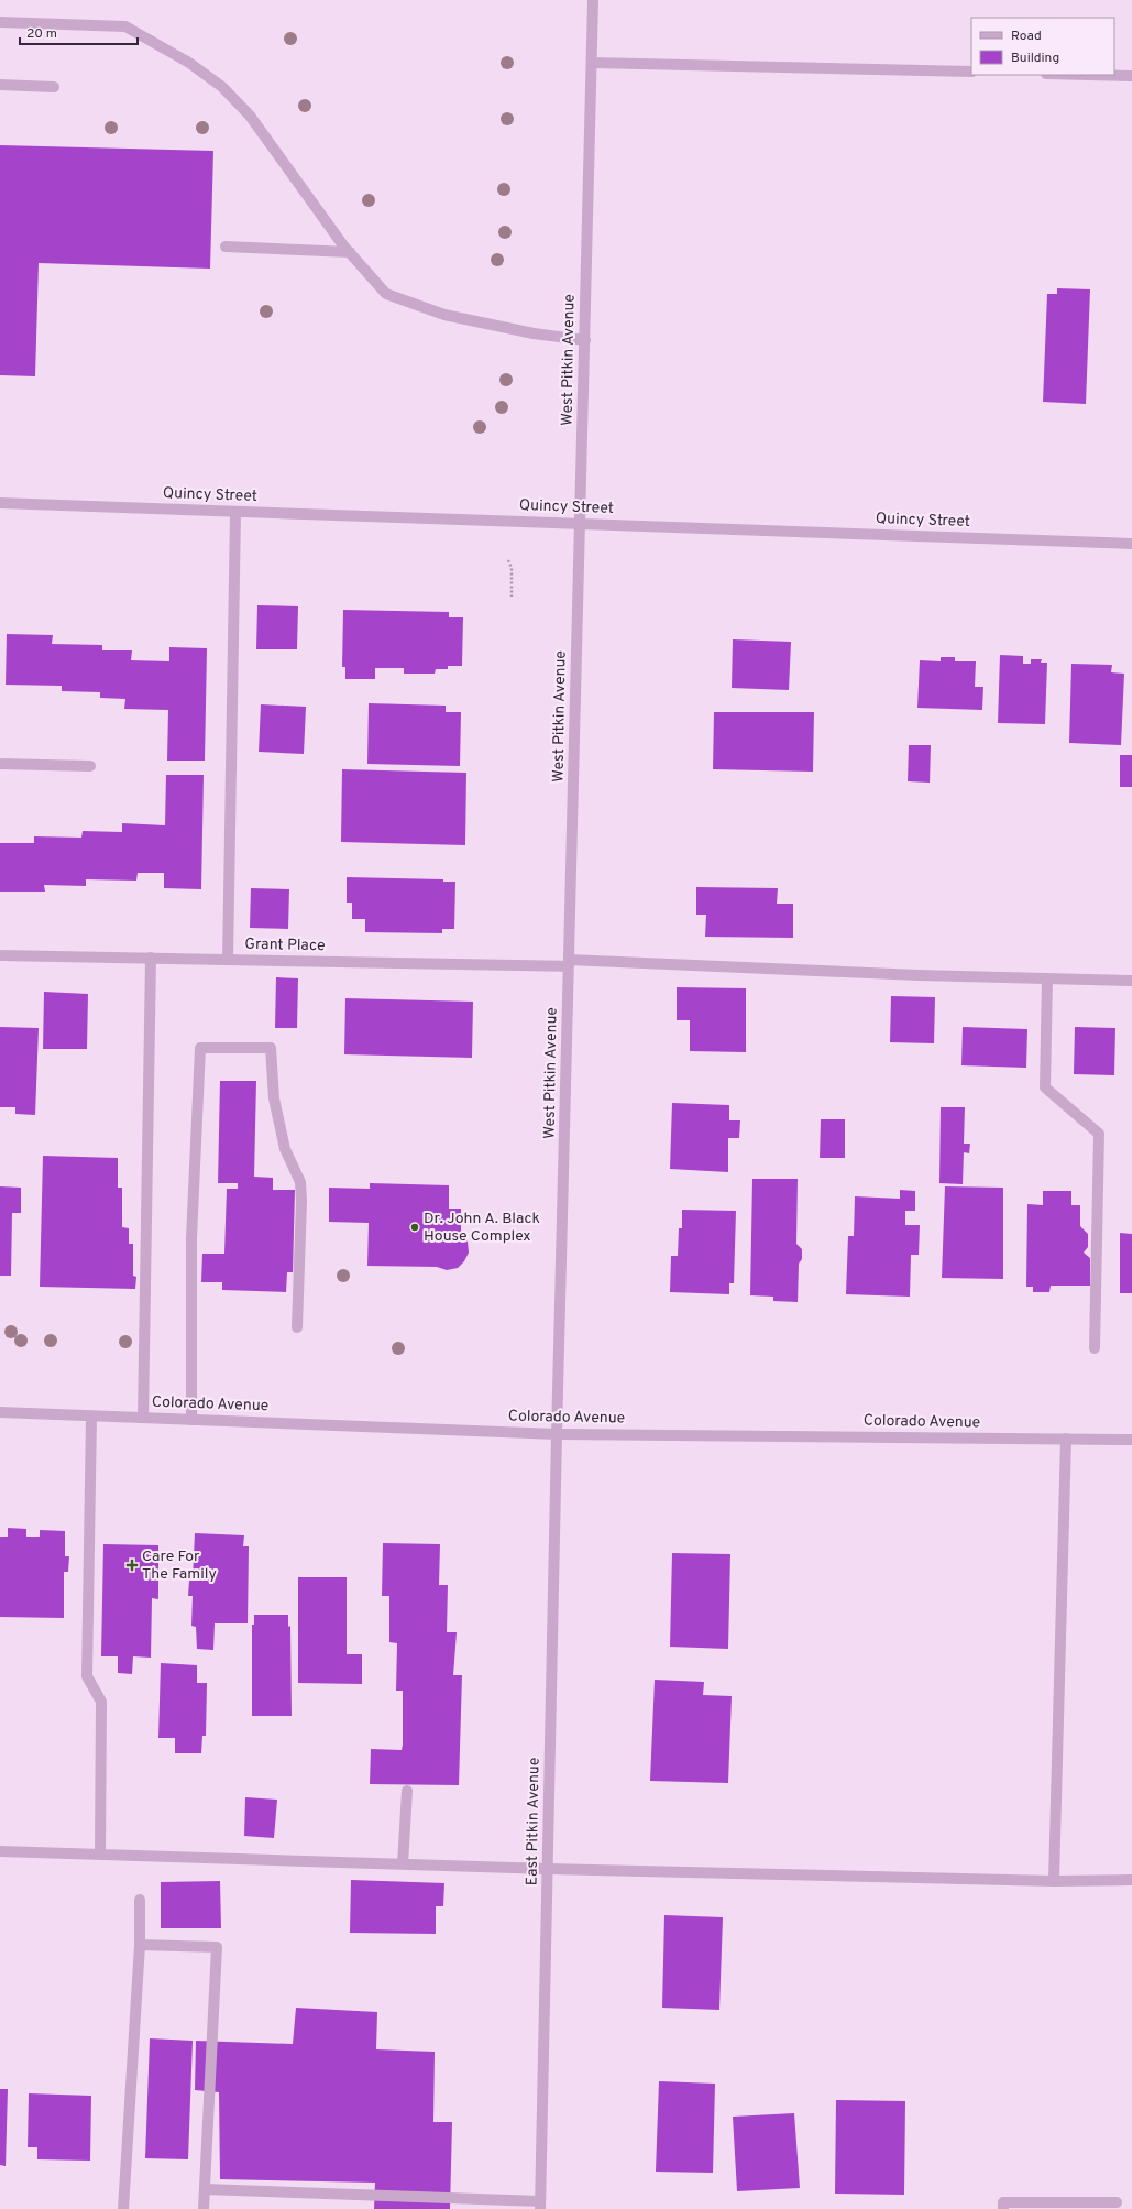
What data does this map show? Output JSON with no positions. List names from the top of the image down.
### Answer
{
  "streets": {
    "street": [
      "West Pitkin Avenue",
      "Quincy Street",
      "Grant Place",
      "Colorado Avenue",
      "East Pitkin Avenue"
    ]
  },
  "crossings": [
    ["West Pitkin Avenue", "Quincy Street"],
    ["West Pitkin Avenue", "Grant Place"],
    ["West Pitkin Avenue", "Colorado Avenue"],
    ["West Pitkin Avenue", "East Pitkin Avenue"],
    ["Colorado Avenue", "East Pitkin Avenue"]
  ],
  "places": {
    "other": ["Dr. John A. Black House Complex"],
    "health": ["Care For The Family"]
  },
  "legend": ["Road", "Building"],
  "scale_bar": "20 m"
}
